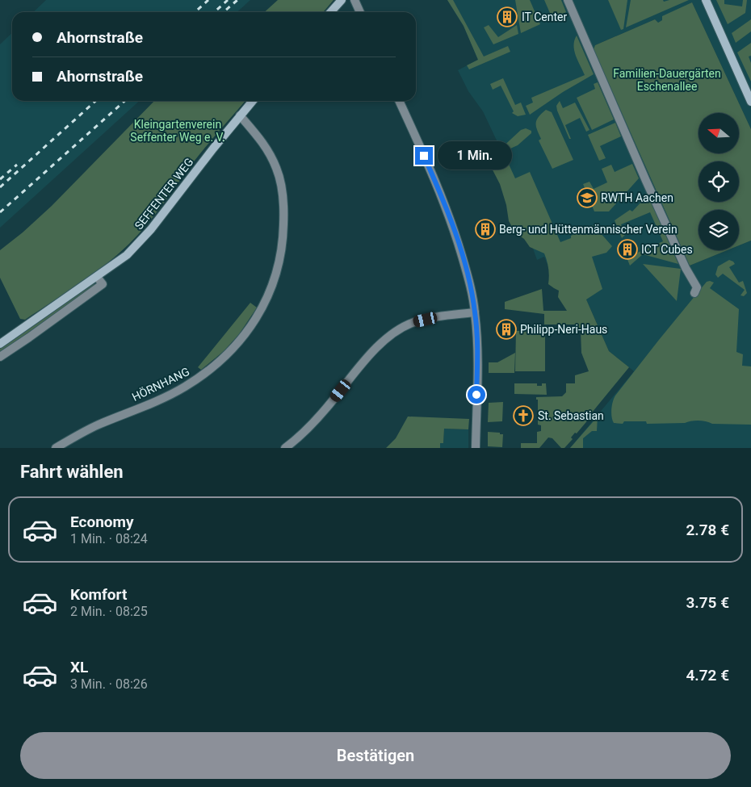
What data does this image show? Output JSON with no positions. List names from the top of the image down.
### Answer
{
  "streets": {
    "street": ["SEFFENTER WEG", "HÖRNHANG"]
  },
  "crossings": [
    ["SEFFENTER WEG", "HÖRNHANG"]
  ],
  "parks": ["Familien-Dauergärten Eschenallee", "Kleingartenverein Seffenter Weg e. V."],
  "places": {
    "building": [
      "IT Center",
      "Berg- und Hüttenmännischer Verein",
      "ICT Cubes",
      "Philipp-Neri-Haus"
    ],
    "school or university": ["RWTH Aachen"],
    "church": ["St. Sebastian"]
  },
  "north": "left",
  "page": {
    "banner": ["Ahornstraße", "Ahornstraße"],
    "bubble": "1 Min.",
    "heading": "Fahrt wählen",
    "list": [
      {
        "name": "Economy",
        "note": "1 Min. · 08:24",
        "value": "2.78 €"
      },
      {
        "name": "Komfort",
        "note": "2 Min. · 08:25",
        "value": "3.75 €"
      },
      {
        "name": "XL",
        "note": "3 Min. · 08:26",
        "value": "4.72 €"
      }
    ],
    "buttons": "Bestätigen"
  }
}
